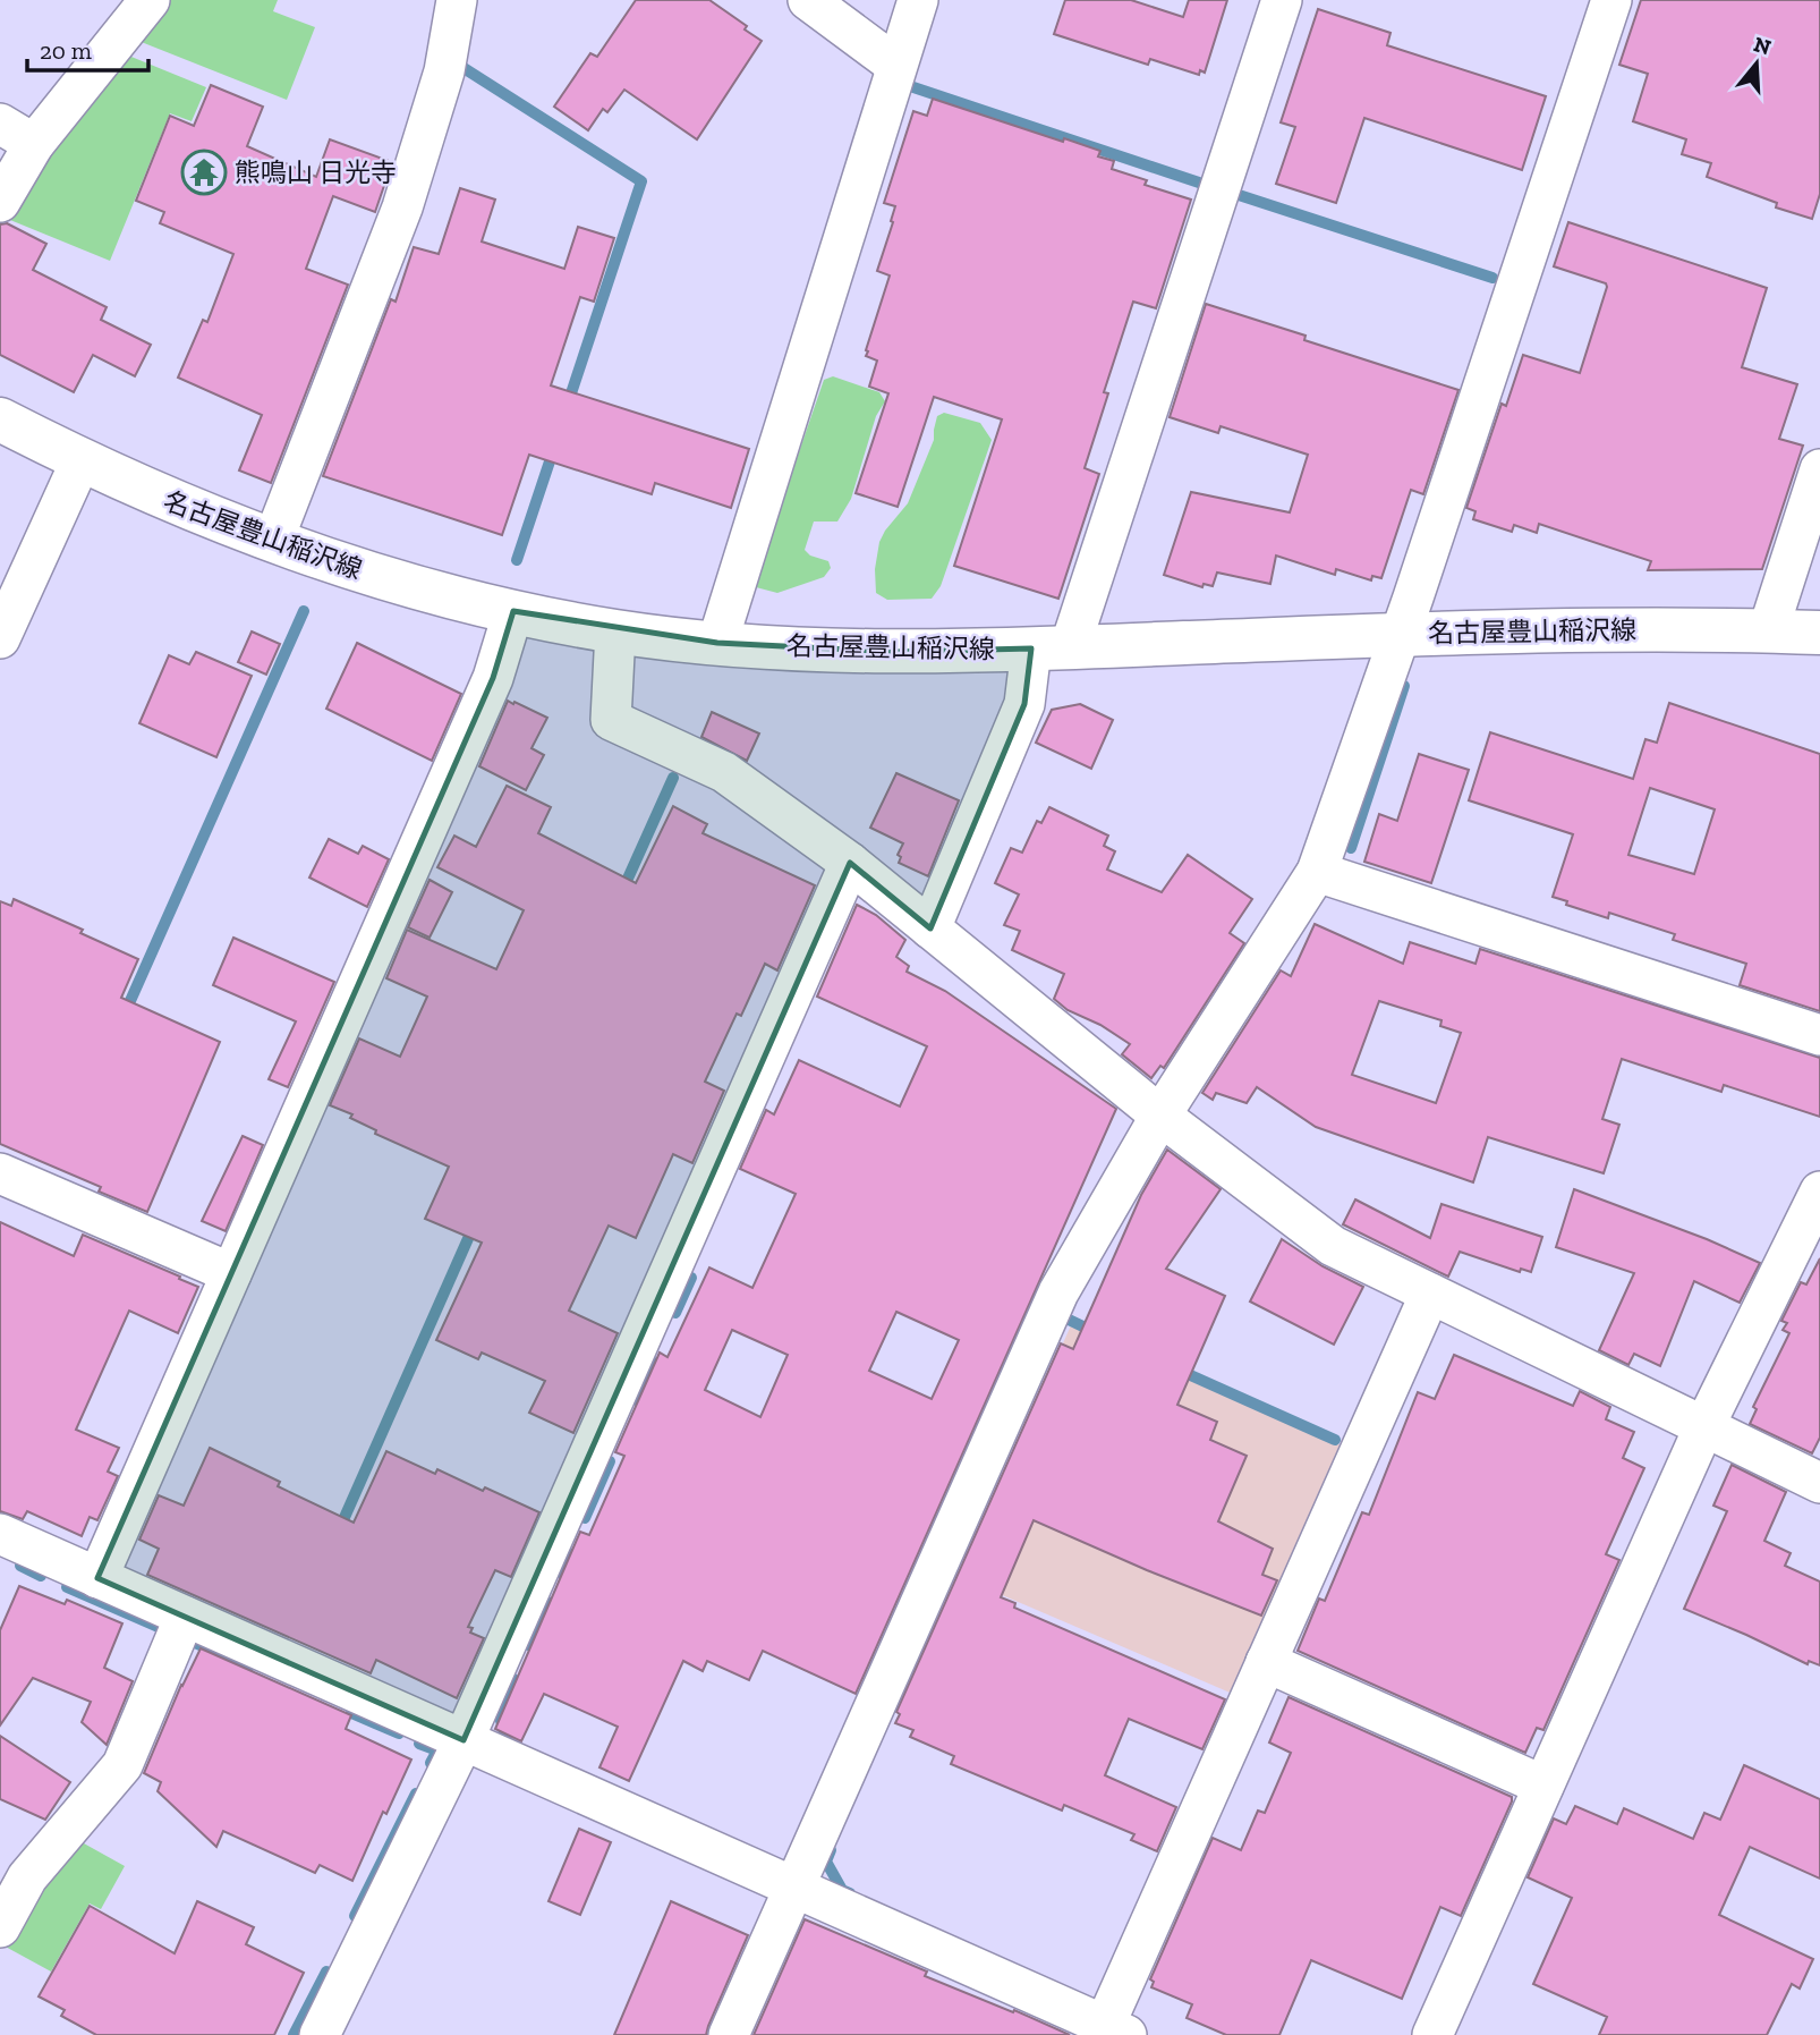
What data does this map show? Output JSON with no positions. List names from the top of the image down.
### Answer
{
  "streets": {
    "main road": ["名古屋豊山稲沢線"]
  },
  "places": {
    "temple": ["熊鳴山 日光寺"]
  },
  "scale_bar": "20 m",
  "north": "top"
}
